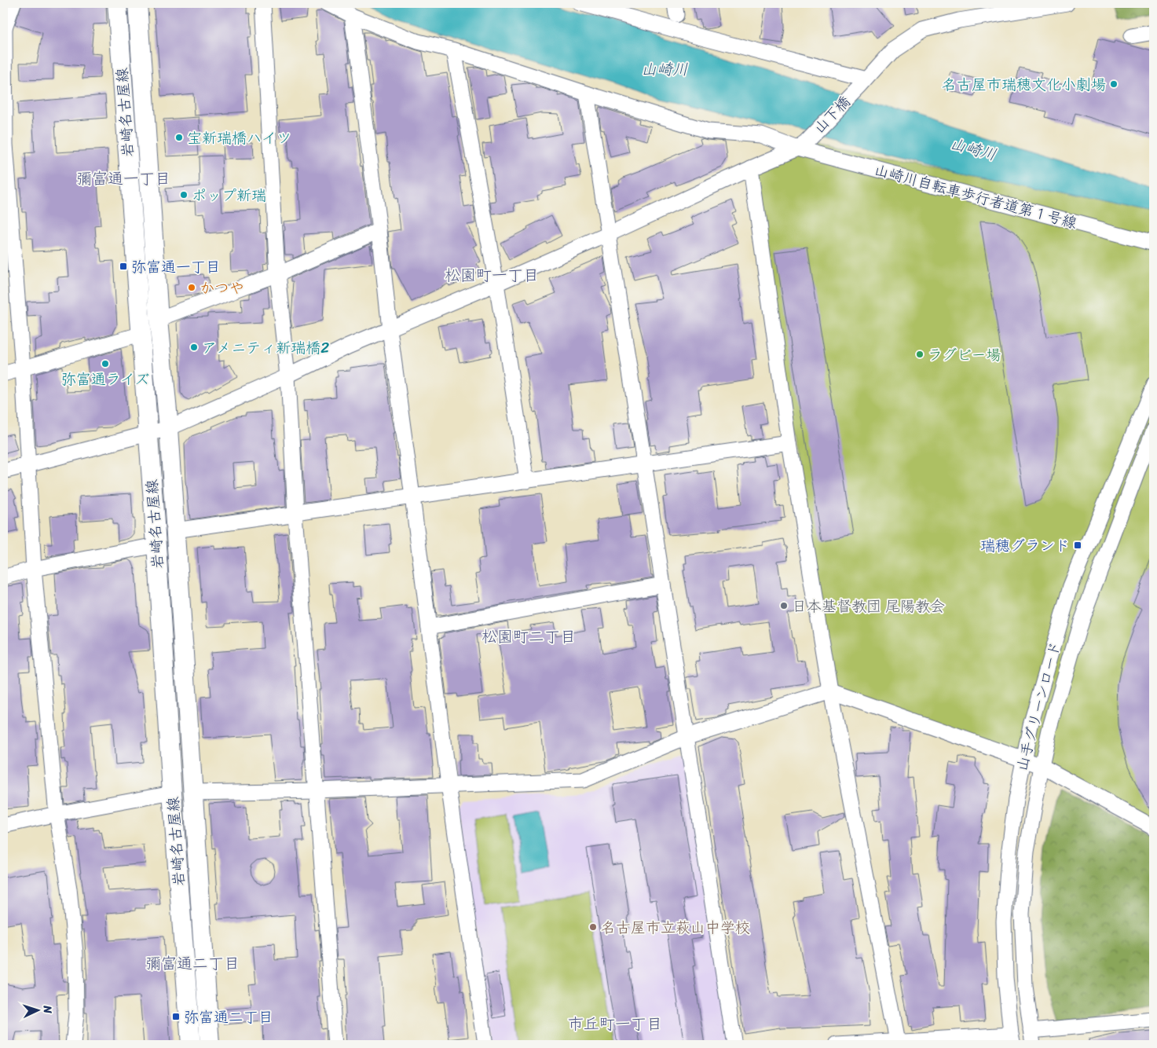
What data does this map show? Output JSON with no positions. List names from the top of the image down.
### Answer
{
  "streets": {
    "main road": ["岩崎名古屋線"],
    "street": ["山下橋", "山崎川自転車歩行者道第１号線", "山手グリーンロード"]
  },
  "crossings": [
    ["山下橋", "山崎川自転車歩行者道第１号線"]
  ],
  "districts": [
    "彌富通一丁目",
    "松園町一丁目",
    "松園町二丁目",
    "彌富通二丁目",
    "市丘町一丁目"
  ],
  "water": ["山崎川"],
  "places": {
    "other": [
      "名古屋市瑞穂文化小劇場",
      "宝新瑞橋ハイツ",
      "ポップ新瑞",
      "かつや",
      "アメニティ新瑞橋2",
      "ラグビー場",
      "弥富通ライズ",
      "日本基督教団 尾陽教会",
      "名古屋市立萩山中学校"
    ],
    "transit": ["弥富通一丁目", "瑞穂グランド", "弥富通二丁目"]
  },
  "north": "right"
}
